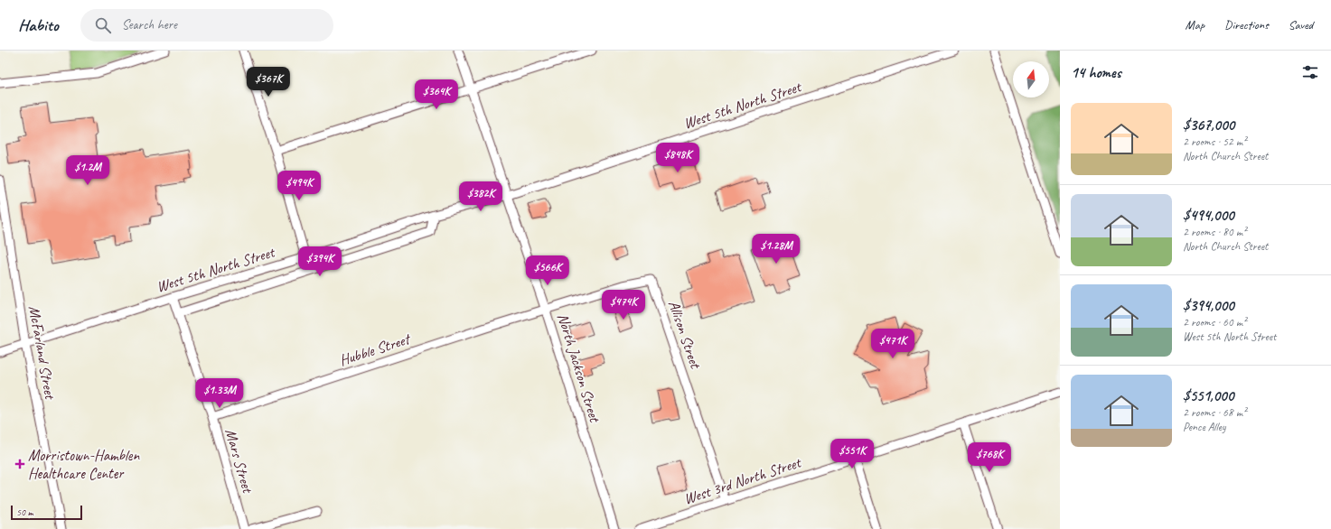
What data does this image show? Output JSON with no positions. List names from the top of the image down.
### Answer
{
  "streets": {
    "street": [
      "West 5th North Street",
      "Allison Street",
      "Hubble Street",
      "McFarland Street",
      "North Jackson Street",
      "Mars Street",
      "West 3rd North Street"
    ]
  },
  "crossings": [
    ["West 5th North Street", "McFarland Street"],
    ["West 5th North Street", "North Jackson Street"],
    ["West 5th North Street", "Mars Street"],
    ["Allison Street", "Hubble Street"],
    ["Allison Street", "North Jackson Street"],
    ["Allison Street", "West 3rd North Street"],
    ["Hubble Street", "North Jackson Street"],
    ["Hubble Street", "Mars Street"]
  ],
  "places": {
    "health": ["Morristown-Hamblen Healthcare Center"]
  },
  "scale_bar": "50 m",
  "north": "top",
  "page": {
    "header": "Habito",
    "search": "Search here",
    "nav": ["Map", "Directions", "Saved"],
    "heading": "14 homes",
    "price": [
      "$367K",
      "$364K",
      "$848K",
      "$1.2M",
      "$494K",
      "$382K",
      "$1.28M",
      "$394K",
      "$566K",
      "$474K",
      "$471K",
      "$1.33M",
      "$551K",
      "$768K"
    ],
    "list": [
      {
        "name": "$367,000",
        "note": "2 rooms · 52 m² · North Church Street"
      },
      {
        "name": "$494,000",
        "note": "2 rooms · 80 m² · North Church Street"
      },
      {
        "name": "$394,000",
        "note": "2 rooms · 60 m² · West 5th North Street"
      },
      {
        "name": "$551,000",
        "note": "2 rooms · 68 m² · Pence Alley"
      }
    ],
    "scale": "50 m"
  }
}
